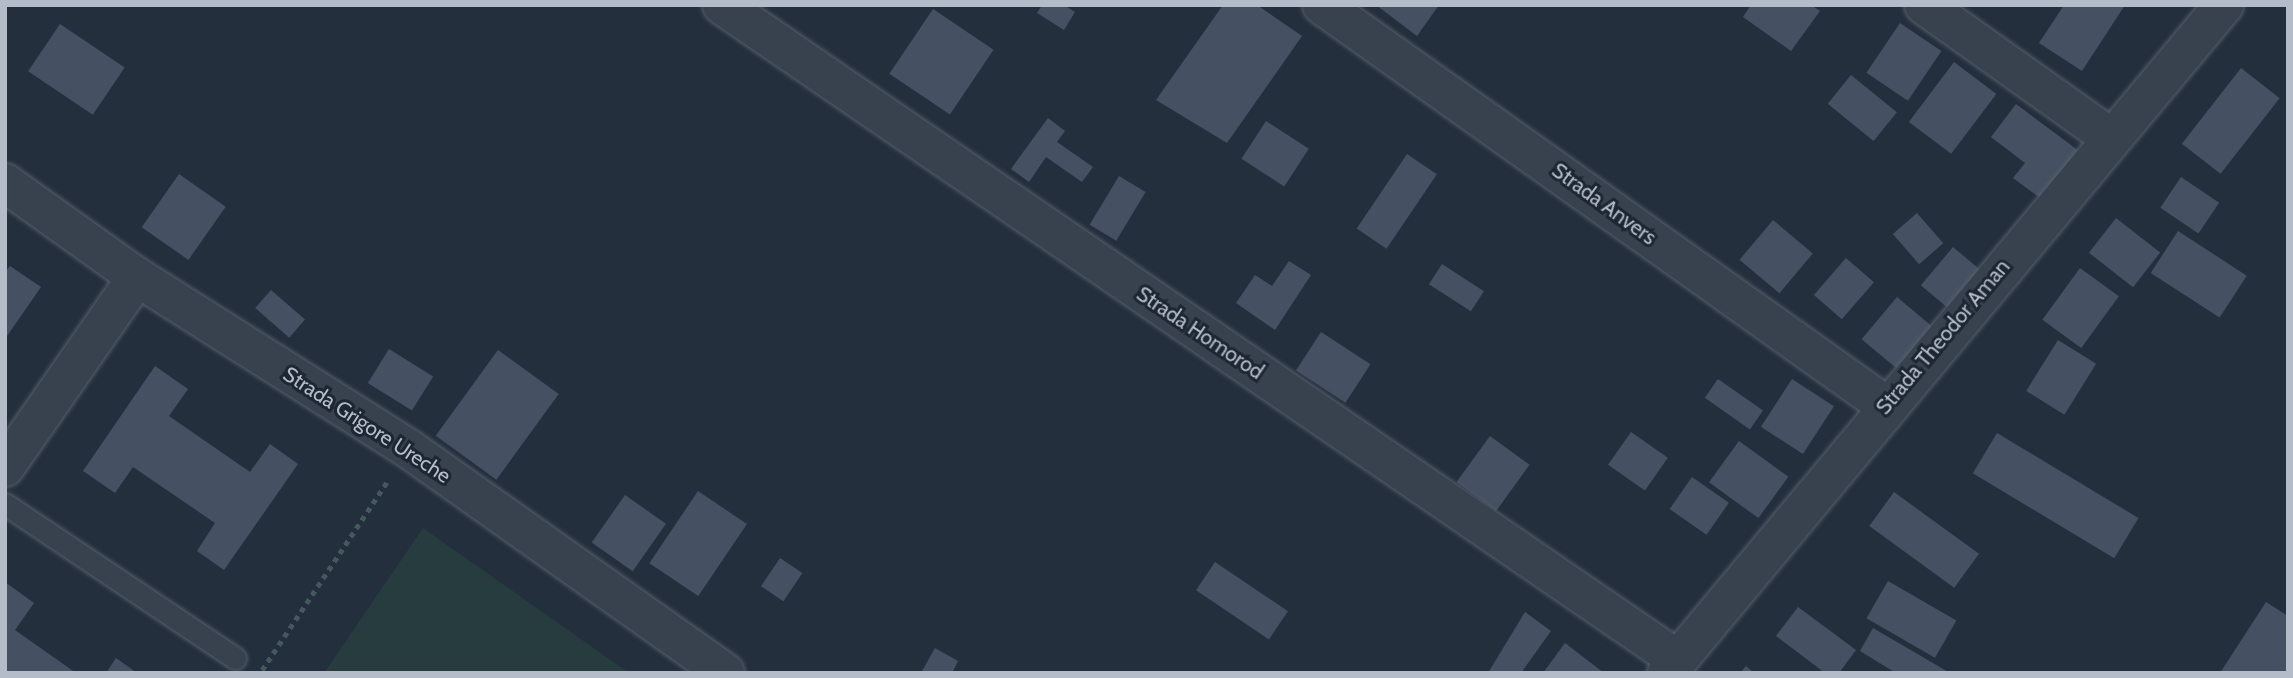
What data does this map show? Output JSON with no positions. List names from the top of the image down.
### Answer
{
  "streets": {
    "street": [
      "Strada Anvers",
      "Strada Homorod",
      "Strada Theodor Aman",
      "Strada Grigore Ureche"
    ]
  },
  "crossings": [
    ["Strada Anvers", "Strada Theodor Aman"],
    ["Strada Homorod", "Strada Theodor Aman"]
  ]
}
